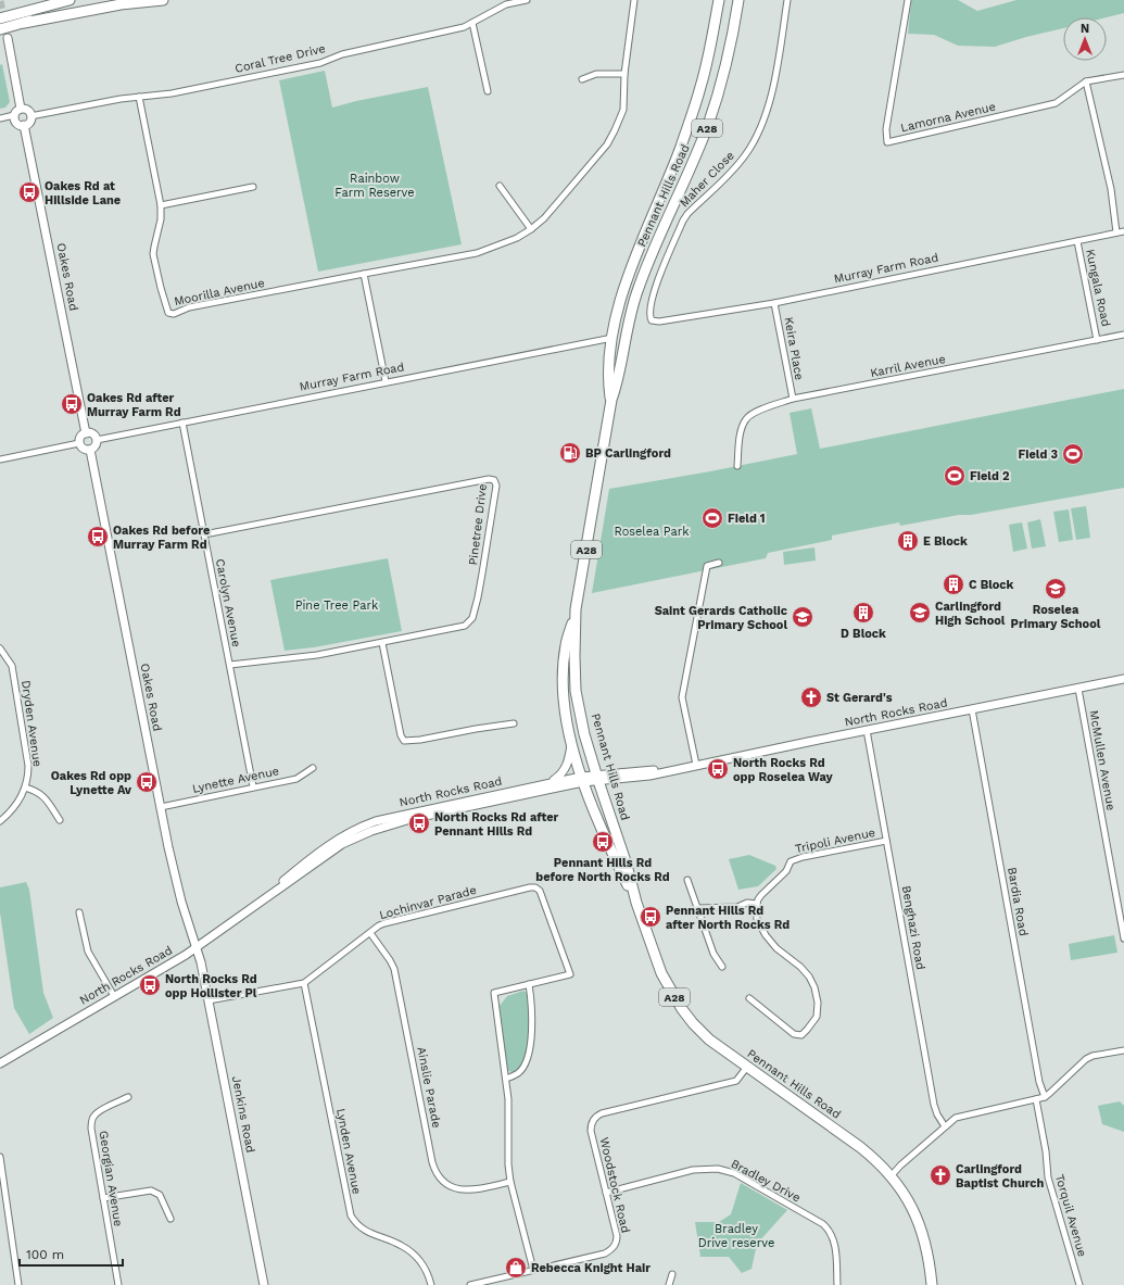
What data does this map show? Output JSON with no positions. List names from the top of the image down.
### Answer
{
  "streets": {
    "highway": ["A28", "Pennant Hills Road"],
    "main road": ["Oakes Road", "North Rocks Road", "Jenkins Road"],
    "street": [
      "Coral Tree Drive",
      "Lamorna Avenue",
      "Maher Close",
      "Murray Farm Road",
      "Kungala Road",
      "Moorilla Avenue",
      "Keira Place",
      "Karril Avenue",
      "Pinetree Drive",
      "Carolyn Avenue",
      "Dryden Avenue",
      "McMullen Avenue",
      "Lynette Avenue",
      "Tripoli Avenue",
      "Bardia Road",
      "Lochinvar Parade",
      "Benghazi Road",
      "Ainslie Parade",
      "Lynden Avenue",
      "Georgian Avenue",
      "Bradley Drive",
      "Woodstock Road",
      "Torquil Avenue"
    ]
  },
  "crossings": [
    ["Coral Tree Drive", "Oakes Road"],
    ["Coral Tree Drive", "Moorilla Avenue"],
    ["Maher Close", "Murray Farm Road"],
    ["Pennant Hills Road", "Murray Farm Road"],
    ["Pennant Hills Road", "North Rocks Road"],
    ["Pennant Hills Road", "Woodstock Road"],
    ["Murray Farm Road", "Oakes Road"],
    ["Murray Farm Road", "Kungala Road"],
    ["Murray Farm Road", "Keira Place"],
    ["Murray Farm Road", "Carolyn Avenue"],
    ["Oakes Road", "North Rocks Road"],
    ["Oakes Road", "Lynette Avenue"],
    ["Oakes Road", "Jenkins Road"],
    ["Kungala Road", "Karril Avenue"],
    ["Keira Place", "Karril Avenue"],
    ["Pinetree Drive", "Carolyn Avenue"],
    ["Carolyn Avenue", "Lynette Avenue"],
    ["North Rocks Road", "McMullen Avenue"],
    ["North Rocks Road", "Bardia Road"],
    ["North Rocks Road", "Benghazi Road"],
    ["North Rocks Road", "Jenkins Road"],
    ["Tripoli Avenue", "Benghazi Road"],
    ["Lochinvar Parade", "Ainslie Parade"],
    ["Lochinvar Parade", "Jenkins Road"],
    ["Lochinvar Parade", "Lynden Avenue"],
    ["Lochinvar Parade", "Woodstock Road"],
    ["Bradley Drive", "Woodstock Road"]
  ],
  "parks": [
    "Rainbow Farm Reserve",
    "Roselea Park",
    "Pine Tree Park",
    "Bradley Drive reserve"
  ],
  "places": {
    "bus stop": [
      "Oakes Rd at Hillside Lane",
      "Oakes Rd after Murray Farm Rd",
      "Oakes Rd before Murray Farm Rd",
      "North Rocks Rd opp Roselea Way",
      "Oakes Rd opp Lynette Av",
      "North Rocks Rd after Pennant Hills Rd",
      "Pennant Hills Rd before North Rocks Rd",
      "Pennant Hills Rd after North Rocks Rd",
      "North Rocks Rd opp Hollister Pl"
    ],
    "fuel station": ["BP Carlingford"],
    "sports": ["Field 3", "Field 2", "Field 1"],
    "building": ["E Block", "C Block", "D Block"],
    "school or university": ["Roselea Primary School", "Carlingford High School", "Saint Gerards Catholic Primary School"],
    "church": ["St Gerard's", "Carlingford Baptist Church"],
    "shop": ["Rebecca Knight Hair"]
  },
  "scale_bar": "100 m",
  "north": "top"
}
